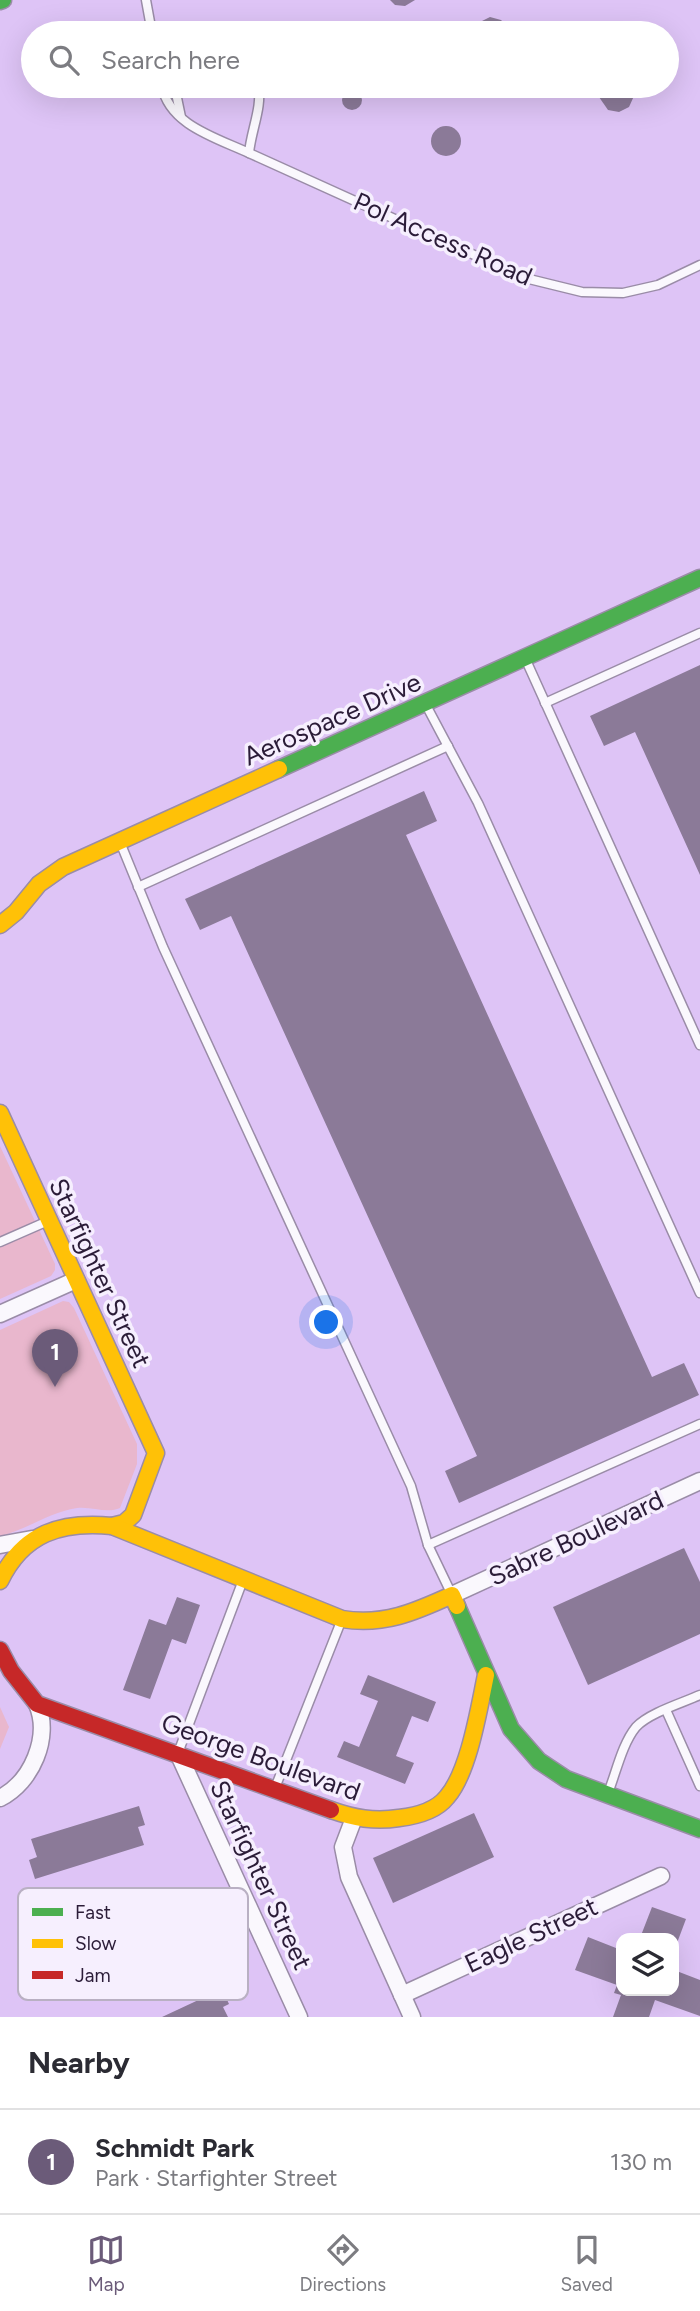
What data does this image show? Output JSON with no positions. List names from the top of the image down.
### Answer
{
  "streets": {
    "street": [
      "Aerospace Drive",
      "Starfighter Street",
      "Sabre Boulevard",
      "George Boulevard",
      "Eagle Street"
    ],
    "lane": ["Pol Access Road"]
  },
  "crossings": [
    ["Starfighter Street", "George Boulevard"]
  ],
  "legend": ["Fast", "Slow", "Jam"],
  "page": {
    "search": "Search here",
    "pins": "1",
    "heading": "Nearby",
    "list": [
      {
        "mark": "1",
        "name": "Schmidt Park",
        "note": "Park · Starfighter Street",
        "value": "130 m"
      }
    ],
    "nav": ["Map", "Directions", "Saved"]
  }
}
